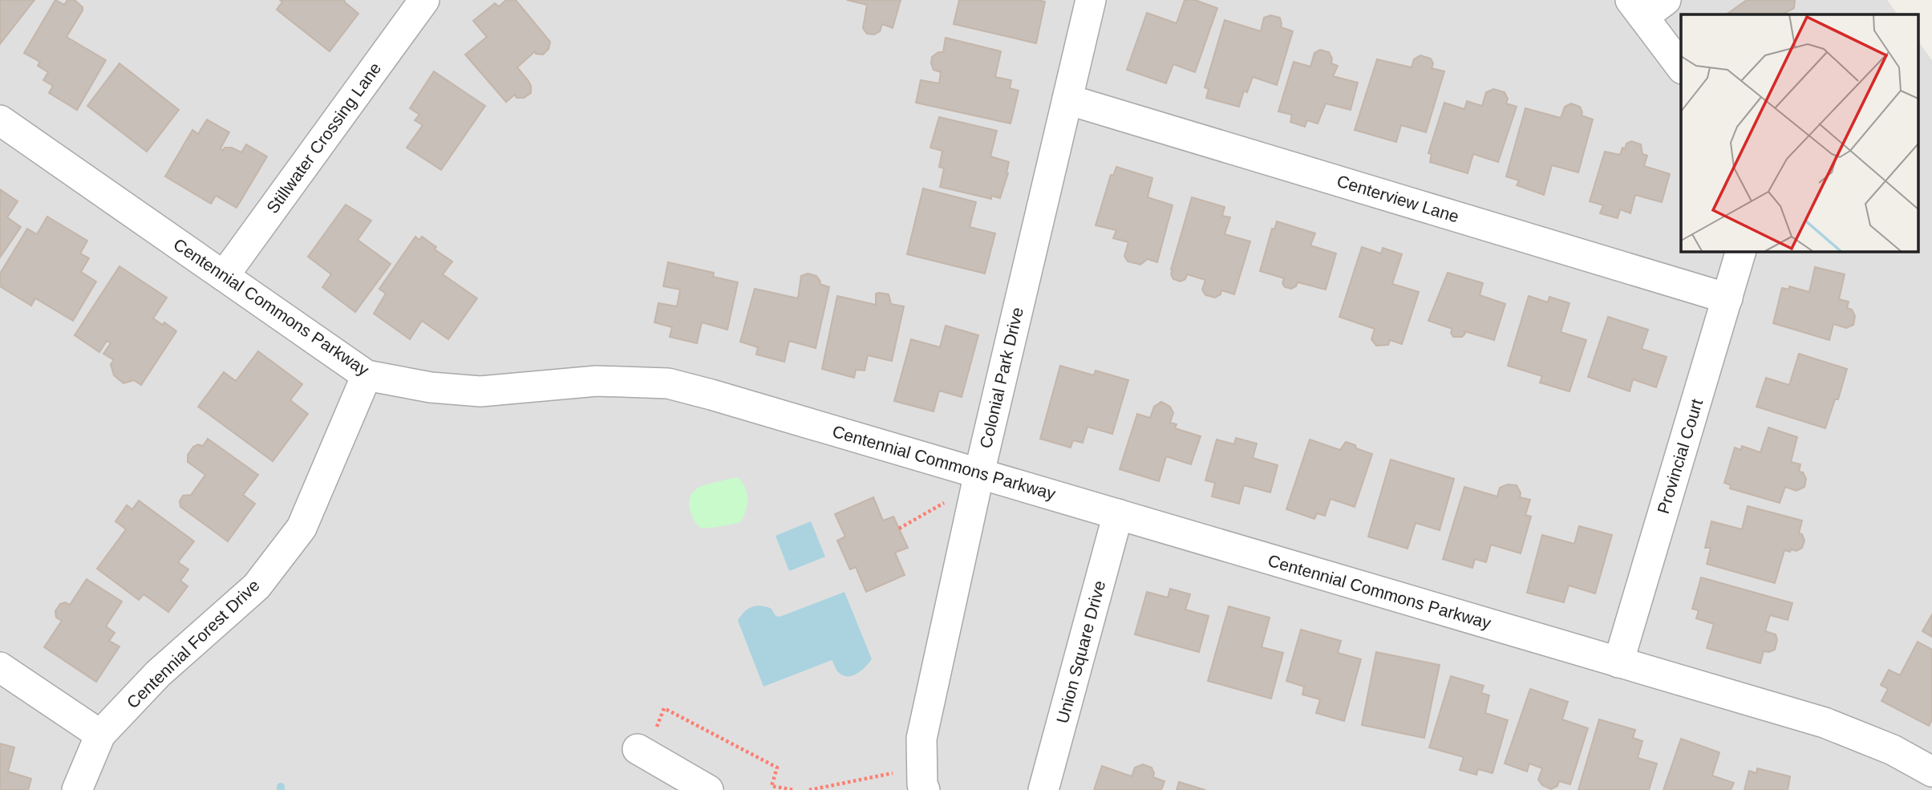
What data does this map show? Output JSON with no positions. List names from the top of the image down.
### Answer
{
  "streets": {
    "street": [
      "Stillwater Crossing Lane",
      "Centerview Lane",
      "Centennial Commons Parkway",
      "Colonial Park Drive",
      "Provincial Court",
      "Centennial Forest Drive",
      "Union Square Drive"
    ]
  },
  "crossings": [
    ["Stillwater Crossing Lane", "Centennial Commons Parkway"],
    ["Centerview Lane", "Colonial Park Drive"],
    ["Centerview Lane", "Provincial Court"],
    ["Centennial Commons Parkway", "Colonial Park Drive"],
    ["Centennial Commons Parkway", "Provincial Court"],
    ["Centennial Commons Parkway", "Centennial Forest Drive"],
    ["Centennial Commons Parkway", "Union Square Drive"]
  ]
}
